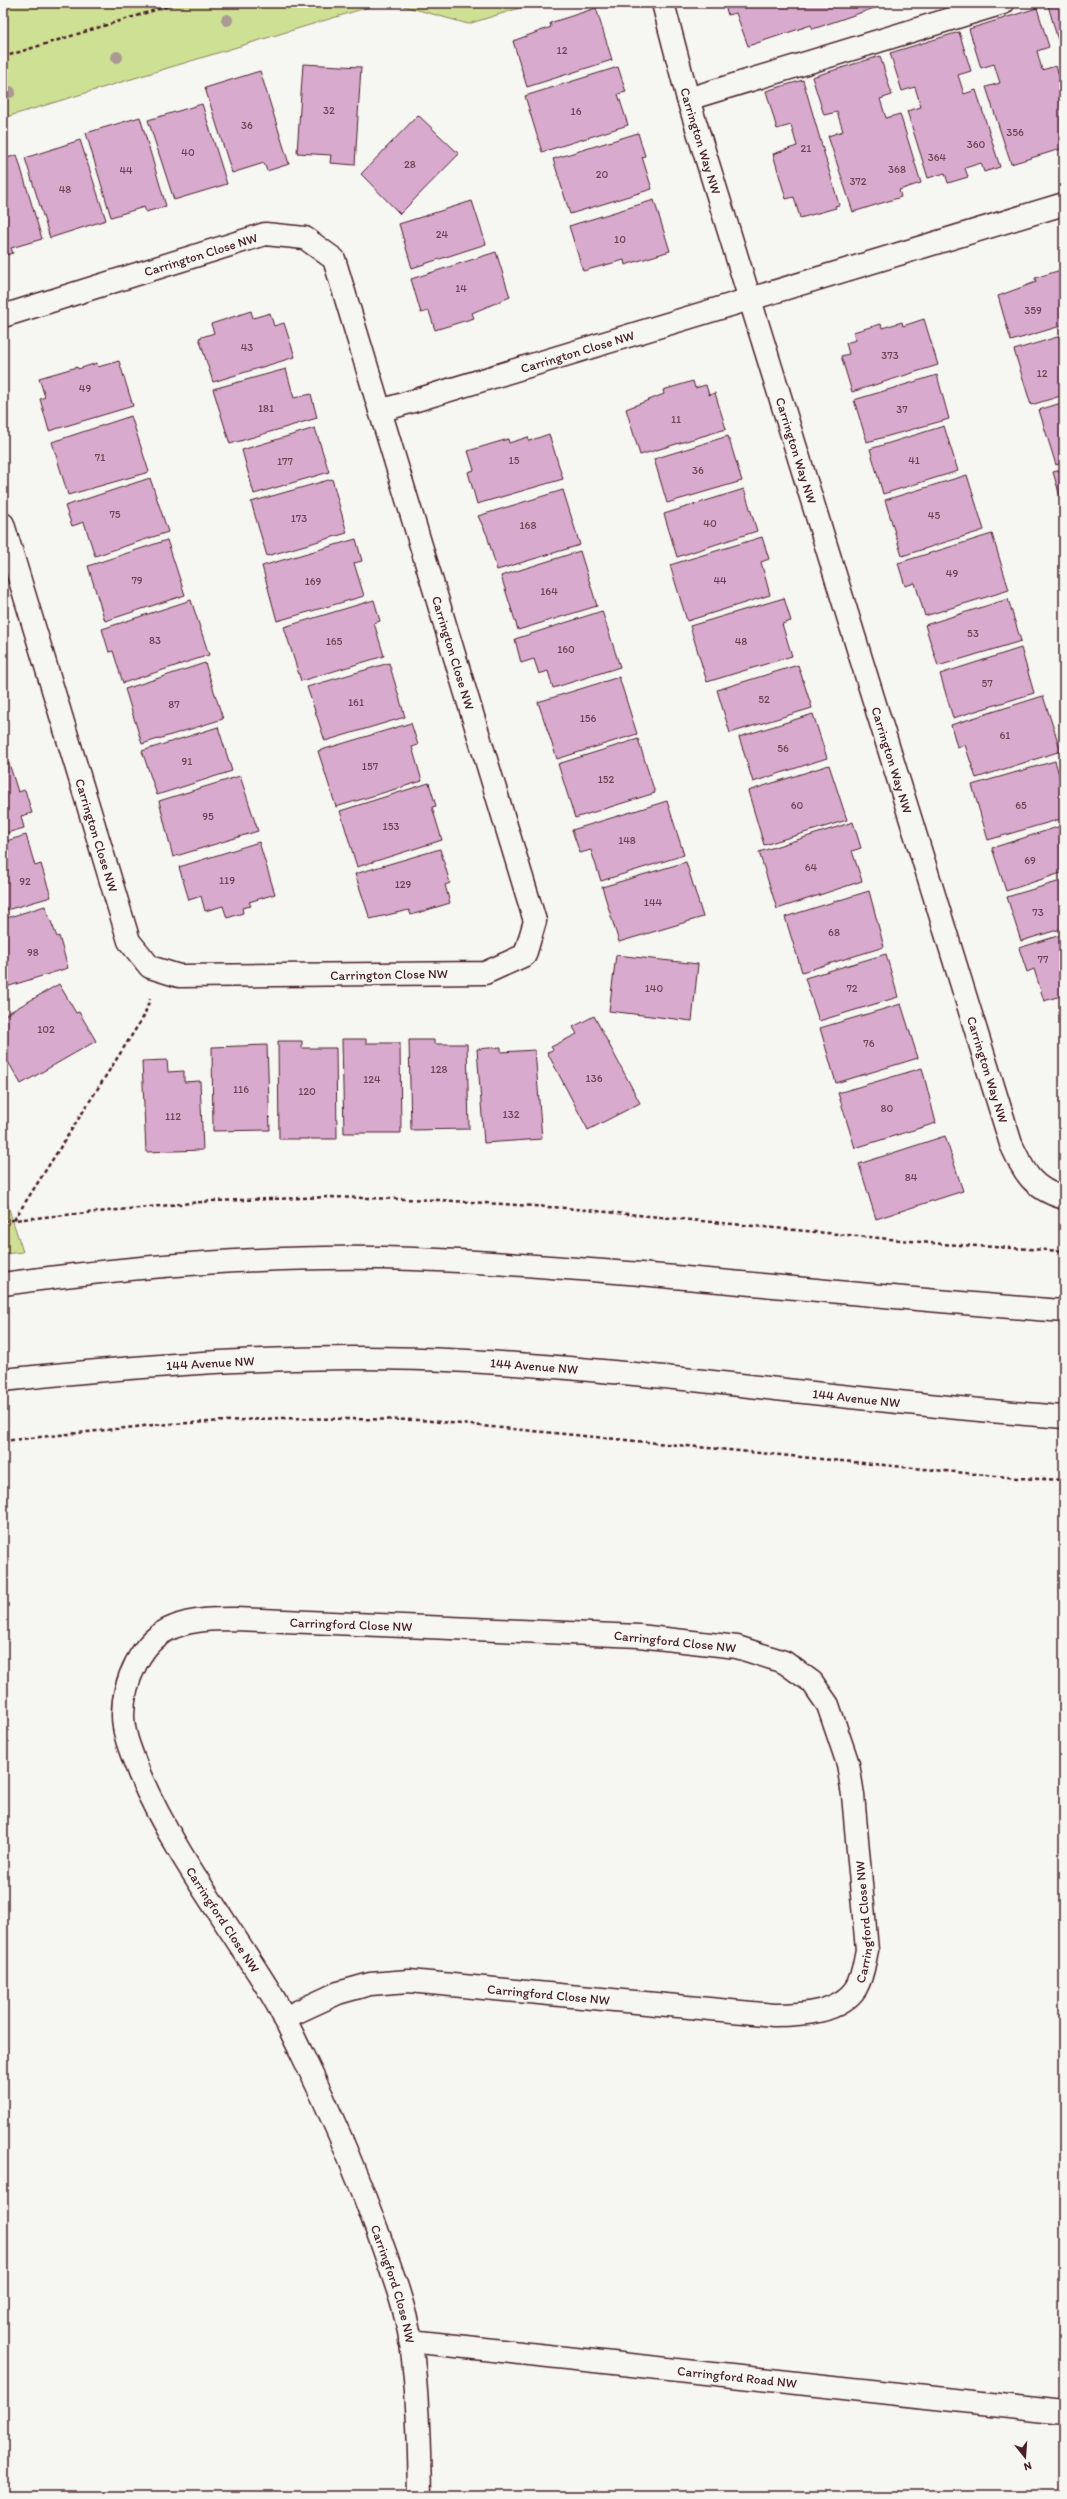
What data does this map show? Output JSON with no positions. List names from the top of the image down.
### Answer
{
  "streets": {
    "street": [
      "Carrington Way NW",
      "Carrington Close NW",
      "144 Avenue NW",
      "Carringford Close NW",
      "Carringford Road NW"
    ]
  },
  "crossings": [
    ["Carrington Way NW", "Carrington Close NW"],
    ["Carringford Close NW", "Carringford Road NW"]
  ],
  "house_numbers": [
    "12",
    "32",
    "16",
    "36",
    "356",
    "360",
    "21",
    "40",
    "364",
    "28",
    "368",
    "44",
    "20",
    "372",
    "48",
    "24",
    "10",
    "14",
    "359",
    "43",
    "373",
    "12",
    "49",
    "181",
    "37",
    "11",
    "71",
    "15",
    "41",
    "177",
    "36",
    "75",
    "45",
    "173",
    "40",
    "168",
    "49",
    "79",
    "44",
    "169",
    "164",
    "53",
    "83",
    "165",
    "48",
    "160",
    "57",
    "52",
    "161",
    "87",
    "156",
    "61",
    "56",
    "91",
    "157",
    "152",
    "60",
    "65",
    "95",
    "153",
    "148",
    "69",
    "64",
    "119",
    "92",
    "129",
    "144",
    "73",
    "68",
    "98",
    "77",
    "140",
    "72",
    "102",
    "76",
    "128",
    "136",
    "124",
    "116",
    "120",
    "80",
    "132",
    "112",
    "84"
  ],
  "north": "bottom"
}
